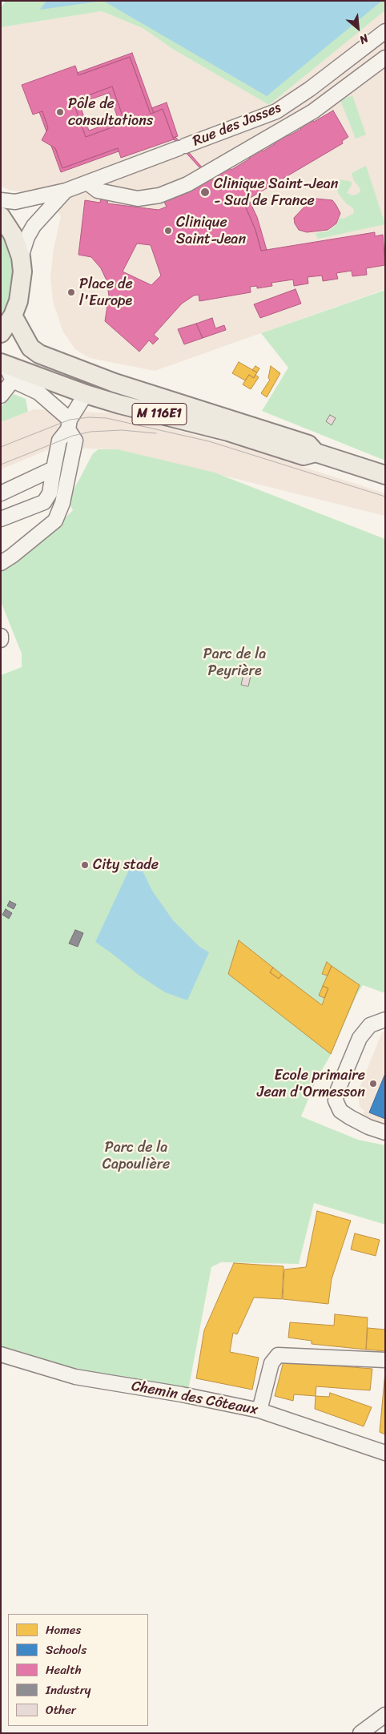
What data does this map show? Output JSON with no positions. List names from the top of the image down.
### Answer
{
  "streets": {
    "main road": ["M 116E1"],
    "street": ["Rue des Jasses", "Chemin des Côteaux"]
  },
  "parks": ["Parc de la Peyrière", "Parc de la Capoulière"],
  "places": [
    "Pôle de consultations",
    "Clinique Saint-Jean - Sud de France",
    "Clinique Saint-Jean",
    "Place de l'Europe",
    "City stade",
    "Ecole primaire Jean d'Ormesson"
  ],
  "legend": [
    "Homes",
    "Schools",
    "Health",
    "Industry",
    "Other"
  ],
  "north": "bottom right"
}
